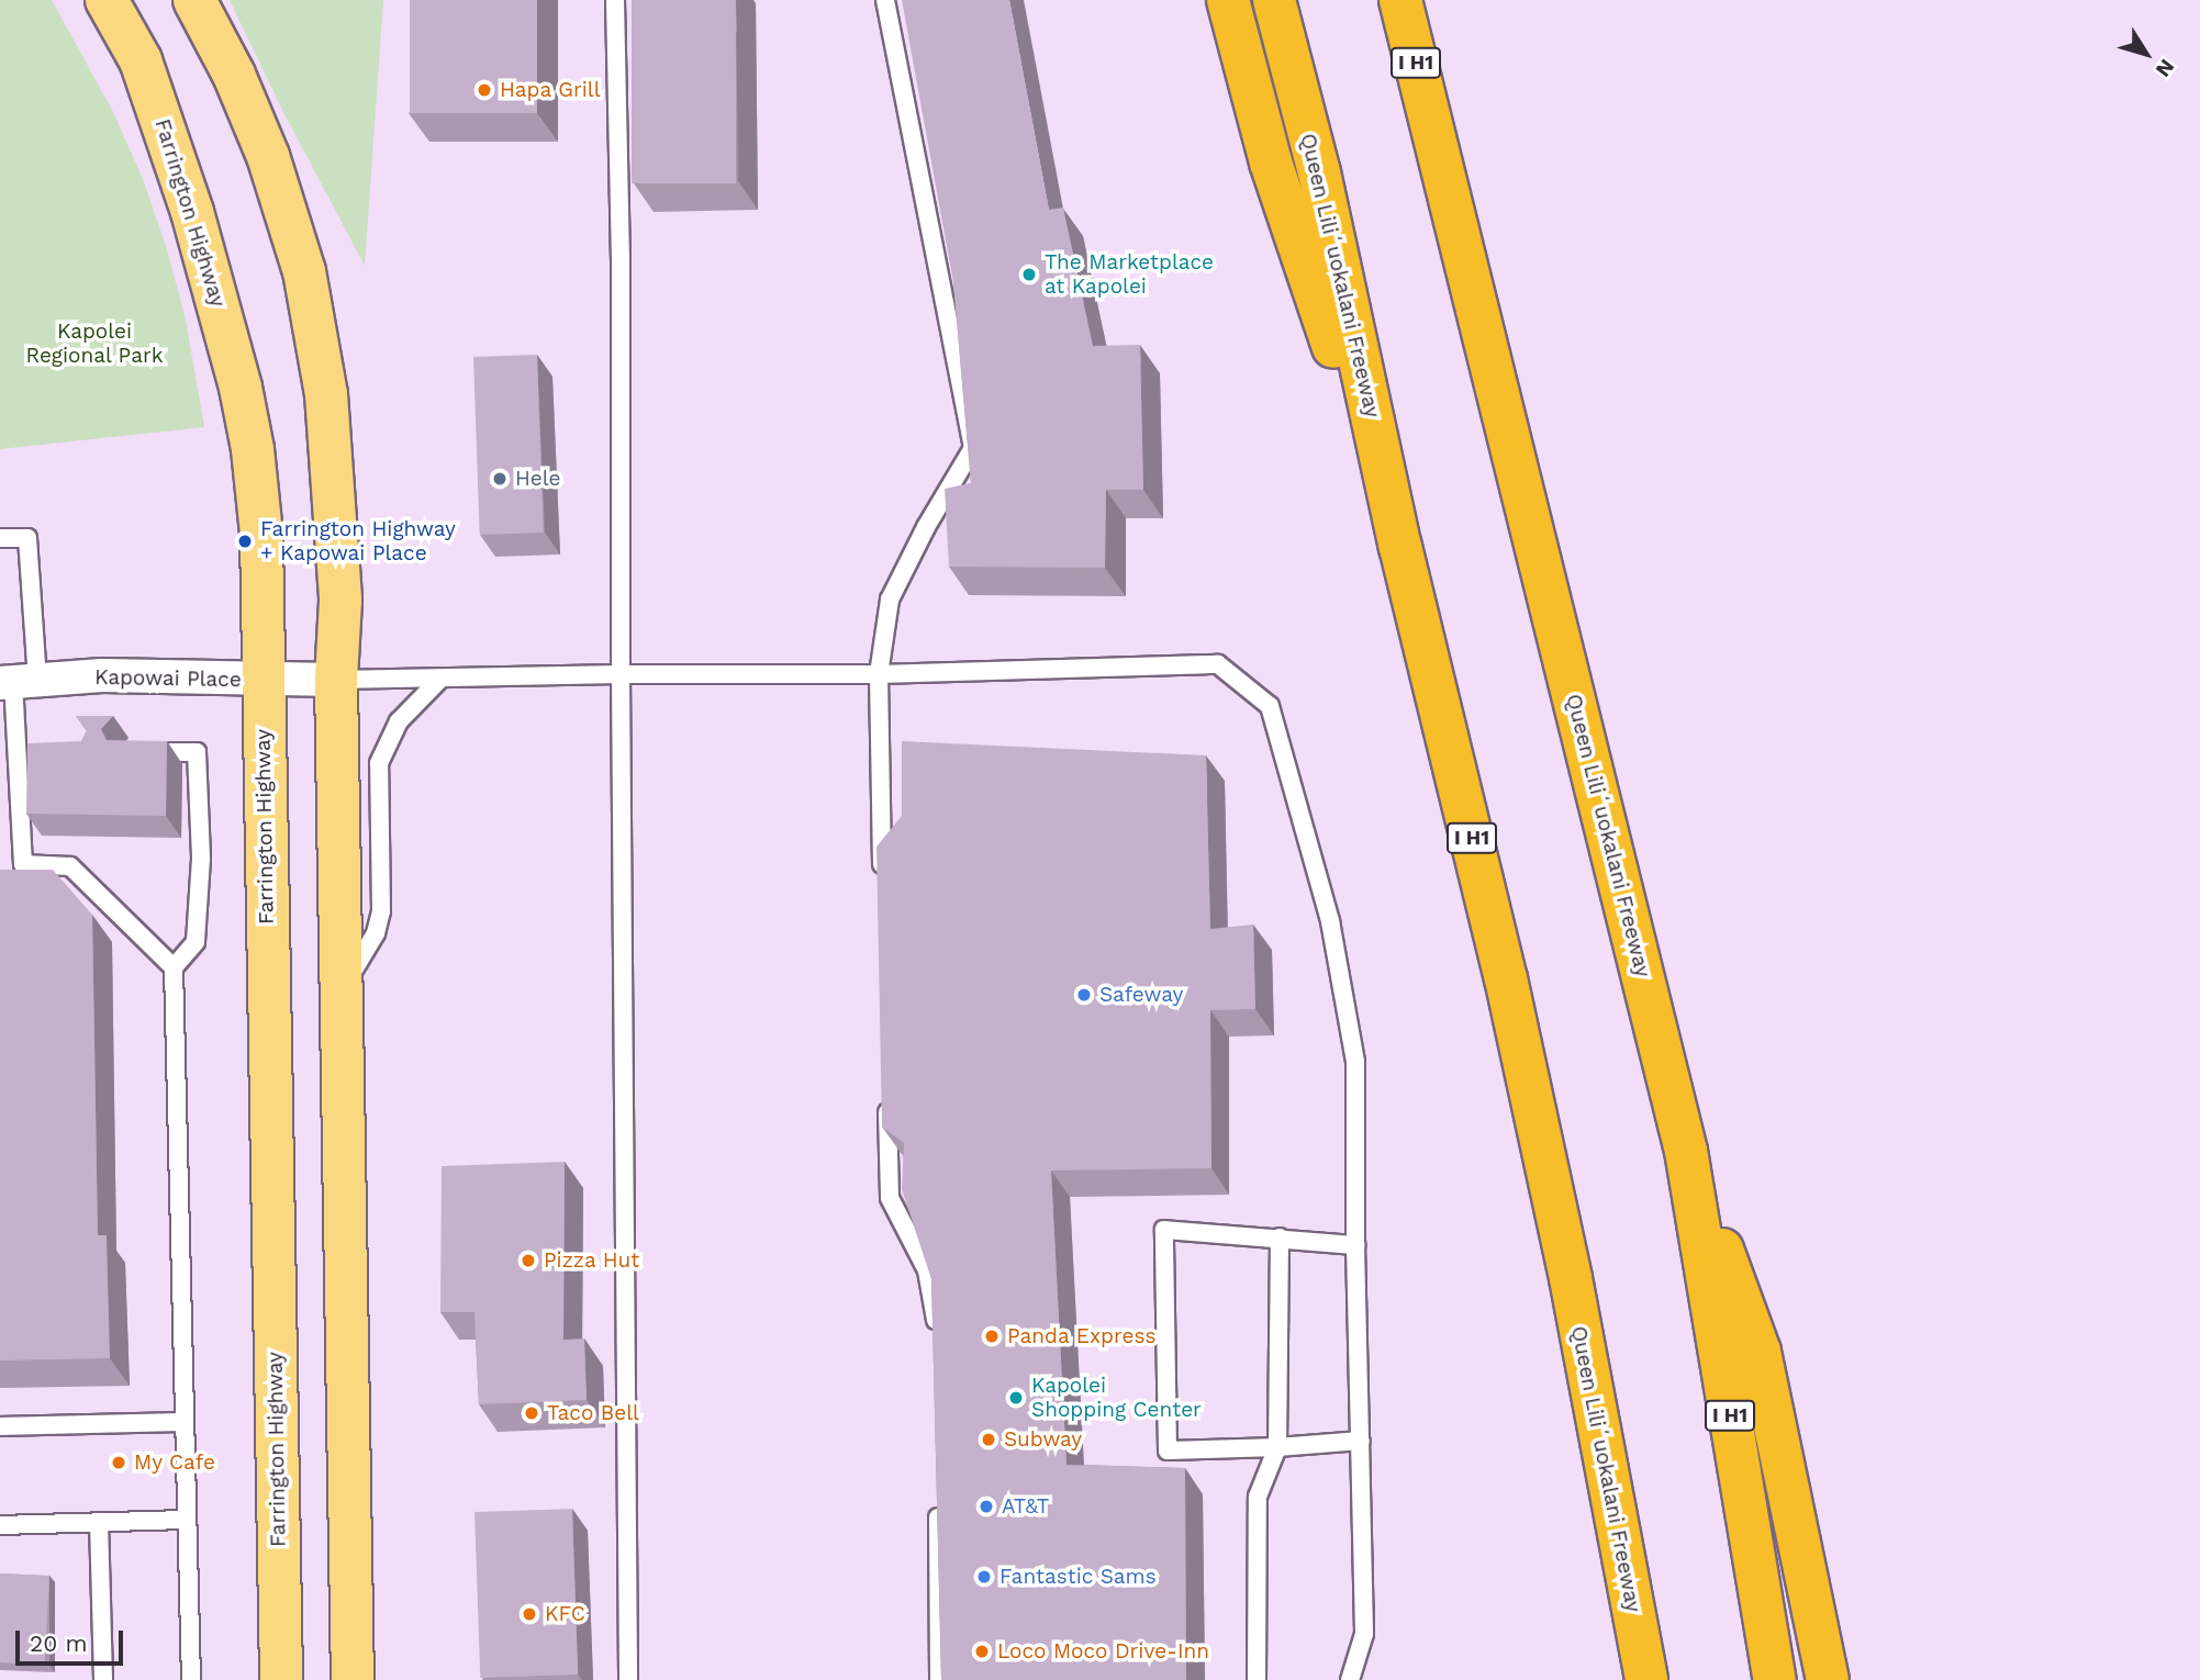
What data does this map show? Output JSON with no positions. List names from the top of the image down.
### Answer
{
  "streets": {
    "highway": ["I H1", "Queen Liliʻuokalani Freeway"],
    "main road": ["Farrington Highway"],
    "street": ["Kapowai Place"]
  },
  "crossings": [
    ["Farrington Highway", "Kapowai Place"]
  ],
  "parks": ["Kapolei Regional Park"],
  "places": [
    "Hapa Grill",
    "The Marketplace at Kapolei",
    "Hele",
    "Farrington Highway + Kapowai Place",
    "Safeway",
    "Pizza Hut",
    "Panda Express",
    "Kapolei Shopping Center",
    "Taco Bell",
    "Subway",
    "My Cafe",
    "AT&T",
    "Fantastic Sams",
    "KFC",
    "Loco Moco Drive-Inn"
  ],
  "scale_bar": "20 m",
  "north": "bottom right"
}
